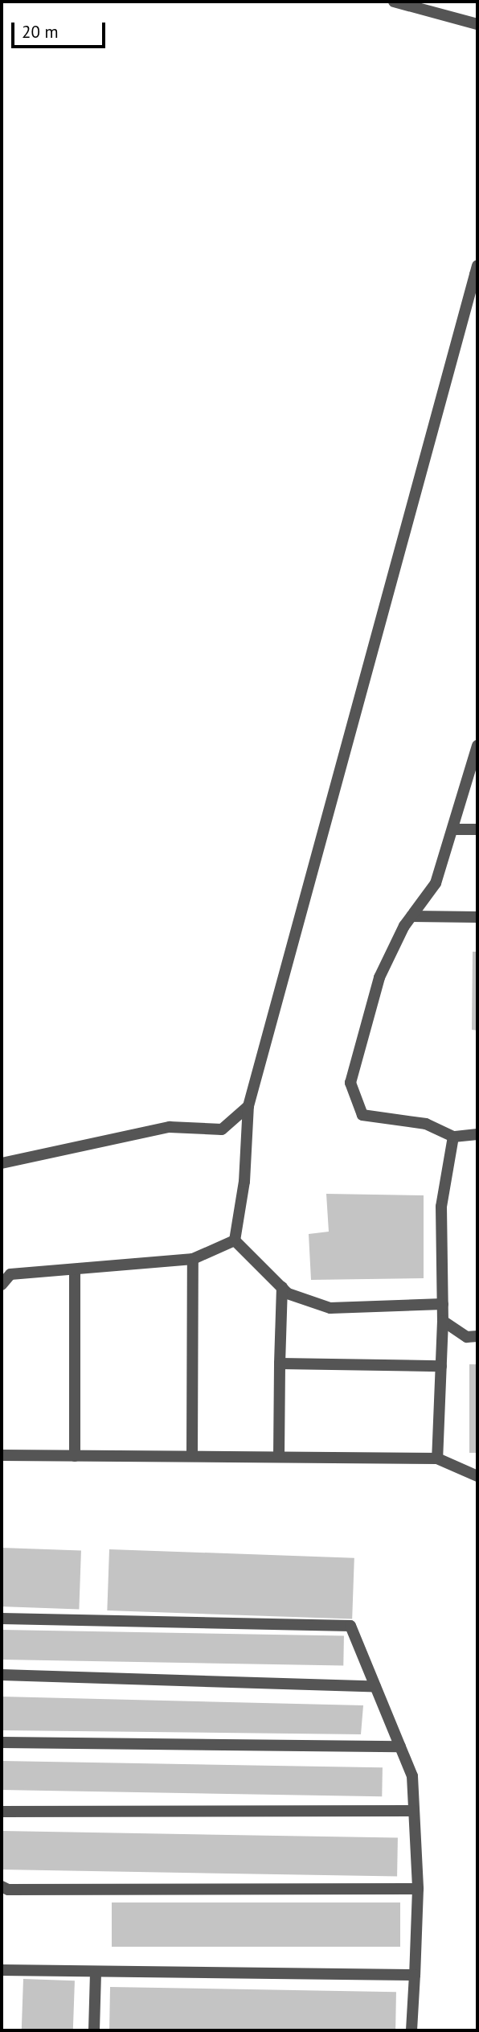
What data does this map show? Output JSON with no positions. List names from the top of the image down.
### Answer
{
  "scale_bar": "20 m"
}
